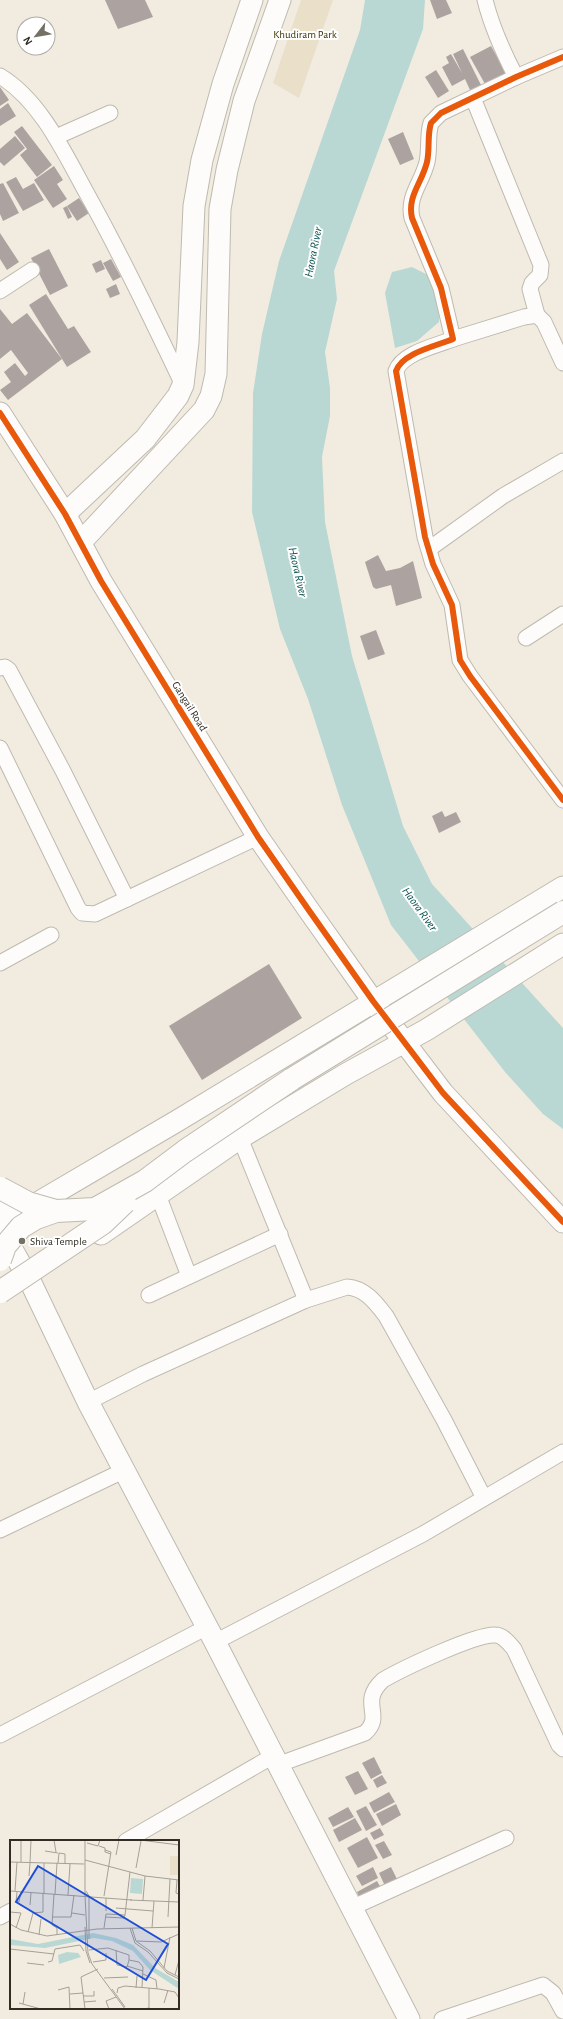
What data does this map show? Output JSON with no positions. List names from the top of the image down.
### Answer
{
  "streets": {
    "street": ["Gangail Road"]
  },
  "water": ["Haora River"],
  "parks": ["Khudiram Park"],
  "places": ["Shiva Temple"],
  "north": "bottom left"
}
